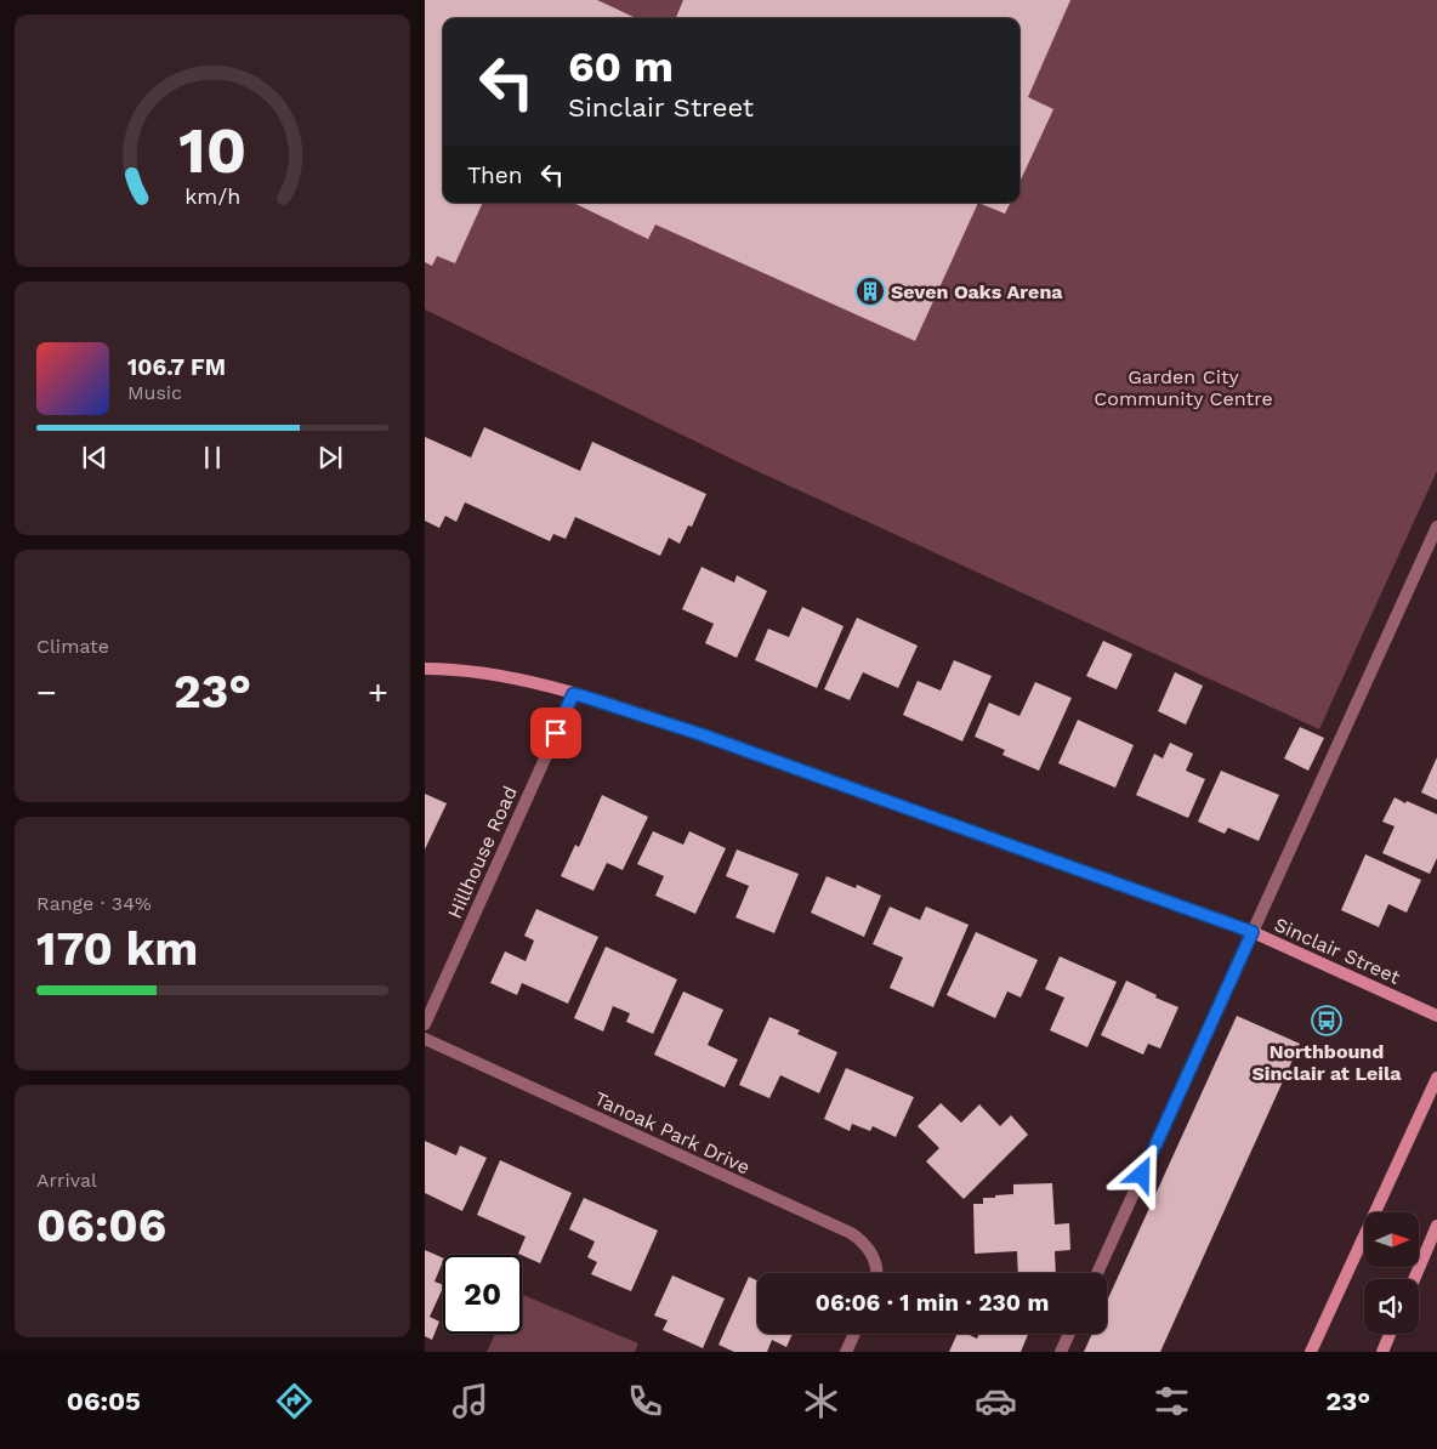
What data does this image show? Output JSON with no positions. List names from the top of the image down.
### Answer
{
  "streets": {
    "street": ["Hillhouse Road", "Sinclair Street", "Tanoak Park Drive"]
  },
  "crossings": [
    ["Hillhouse Road", "Sinclair Street"]
  ],
  "parks": ["Garden City Community Centre"],
  "places": {
    "building": ["Seven Oaks Arena"],
    "bus stop": ["Northbound Sinclair at Leila"]
  },
  "north": "right",
  "page": {
    "turn": ["60 m", "Sinclair Street"],
    "then": "Then",
    "song": ["106.7 FM", "Music"],
    "tile": [
      "Climate",
      ["Range · 34%", "170 km"],
      ["Arrival", "06:06"]
    ],
    "heat": ["−", "23°", "+"],
    "limit": "20",
    "trip": "06:06 · 1 min · 230 m",
    "tabs": ["06:05", "23°"],
    "gauge": ["10", "km/h"]
  }
}
